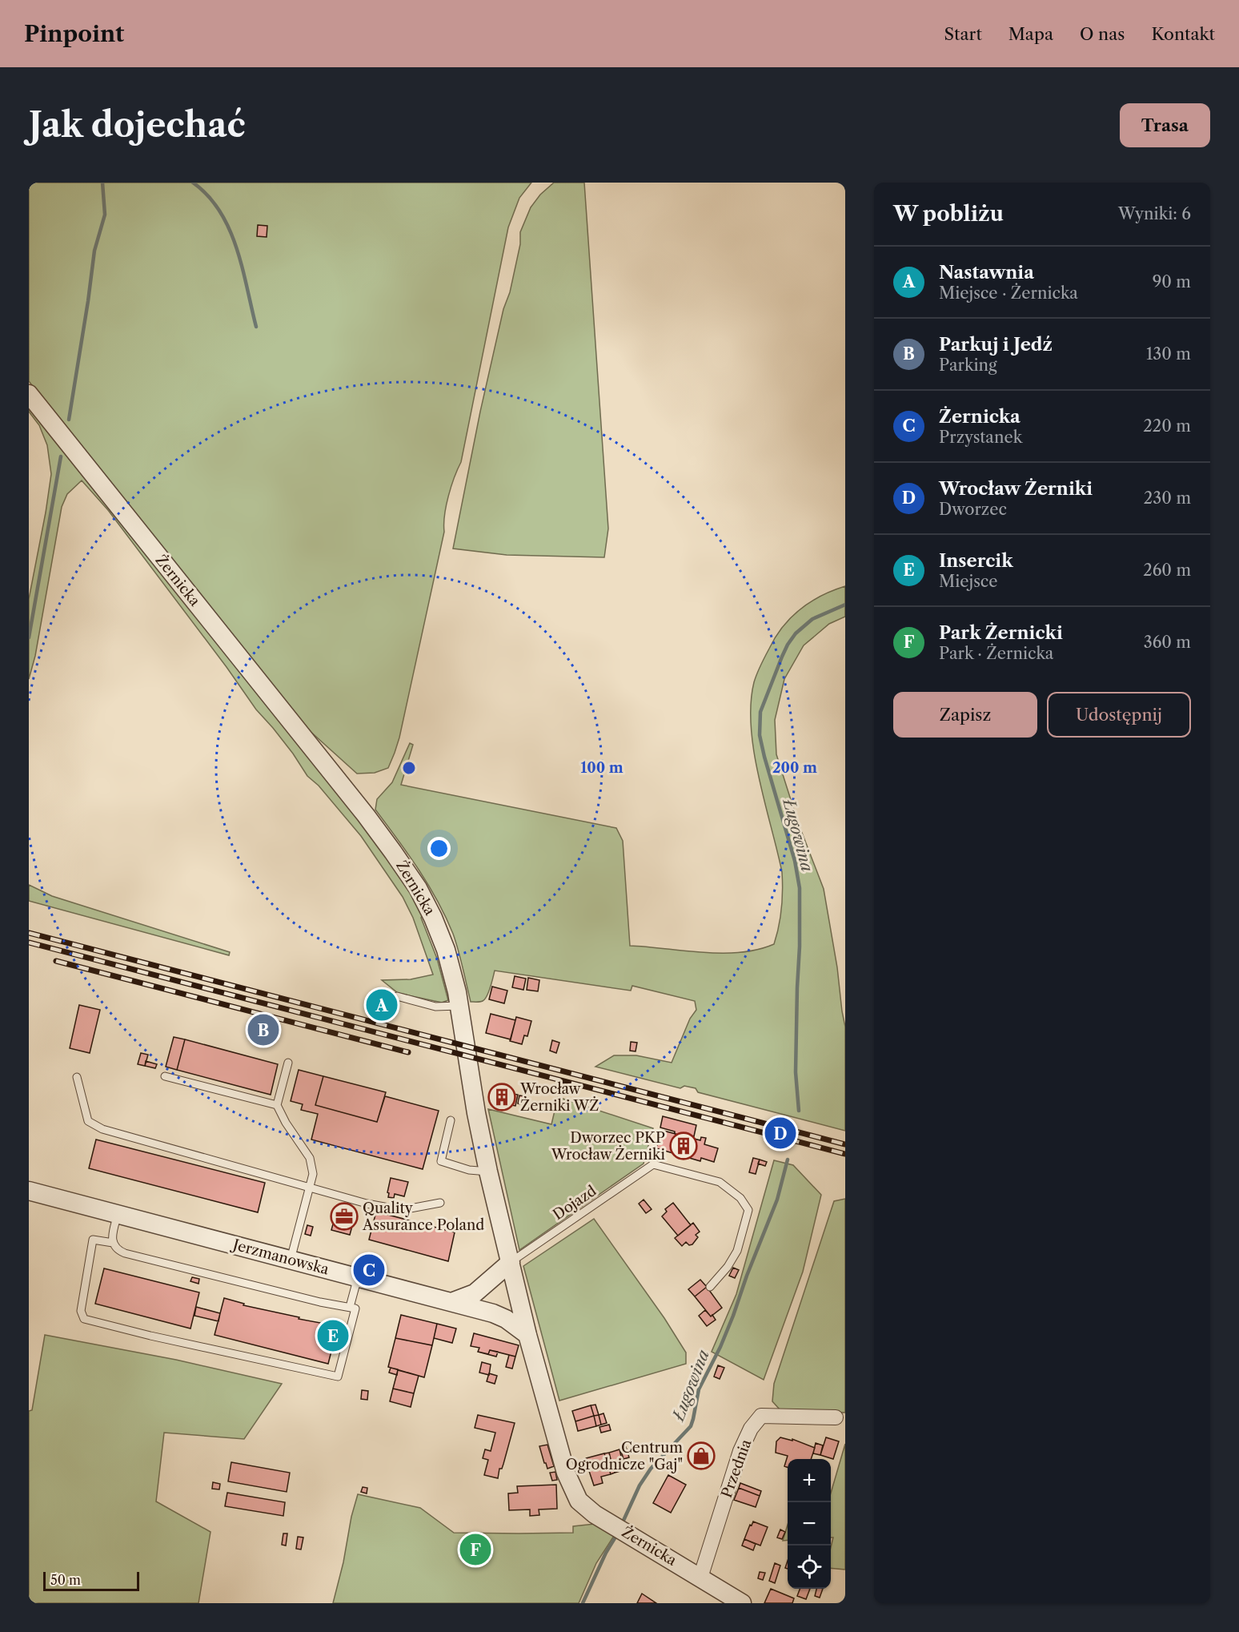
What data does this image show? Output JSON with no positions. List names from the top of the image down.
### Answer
{
  "streets": {
    "street": ["Żernicka", "Jerzmanowska", "Przednia"],
    "lane": ["Dojazd"]
  },
  "crossings": [
    ["Żernicka", "Dojazd"],
    ["Żernicka", "Jerzmanowska"],
    ["Żernicka", "Przednia"]
  ],
  "water": ["Ługowina"],
  "places": {
    "building": ["Wrocław Żerniki WŻ", "Dworzec PKP Wrocław Żerniki"],
    "office": ["Quality Assurance Poland"],
    "shop": ["Centrum Ogrodnicze \"Gaj\""]
  },
  "scale_bar": "50 m",
  "page": {
    "header": "Pinpoint",
    "nav": [
      "Start",
      "Mapa",
      "O nas",
      "Kontakt"
    ],
    "buttons": [
      "Trasa",
      ["Zapisz", "Udostępnij"]
    ],
    "title": "Jak dojechać",
    "heading": ["W pobliżu", "Wyniki: 6"],
    "list": [
      {
        "mark": "A",
        "name": "Nastawnia",
        "note": "Miejsce · Żernicka",
        "value": "90 m"
      },
      {
        "mark": "B",
        "name": "Parkuj i Jedź",
        "note": "Parking",
        "value": "130 m"
      },
      {
        "mark": "C",
        "name": "Żernicka",
        "note": "Przystanek",
        "value": "220 m"
      },
      {
        "mark": "D",
        "name": "Wrocław Żerniki",
        "note": "Dworzec",
        "value": "230 m"
      },
      {
        "mark": "E",
        "name": "Insercik",
        "note": "Miejsce",
        "value": "260 m"
      },
      {
        "mark": "F",
        "name": "Park Żernicki",
        "note": "Park · Żernicka",
        "value": "360 m"
      }
    ],
    "pins": [
      "A",
      "B",
      "D",
      "C",
      "E",
      "F"
    ],
    "map_buttons": ["+", "−"],
    "scale": "50 m"
  },
  "rings": ["100 m", "200 m"]
}
